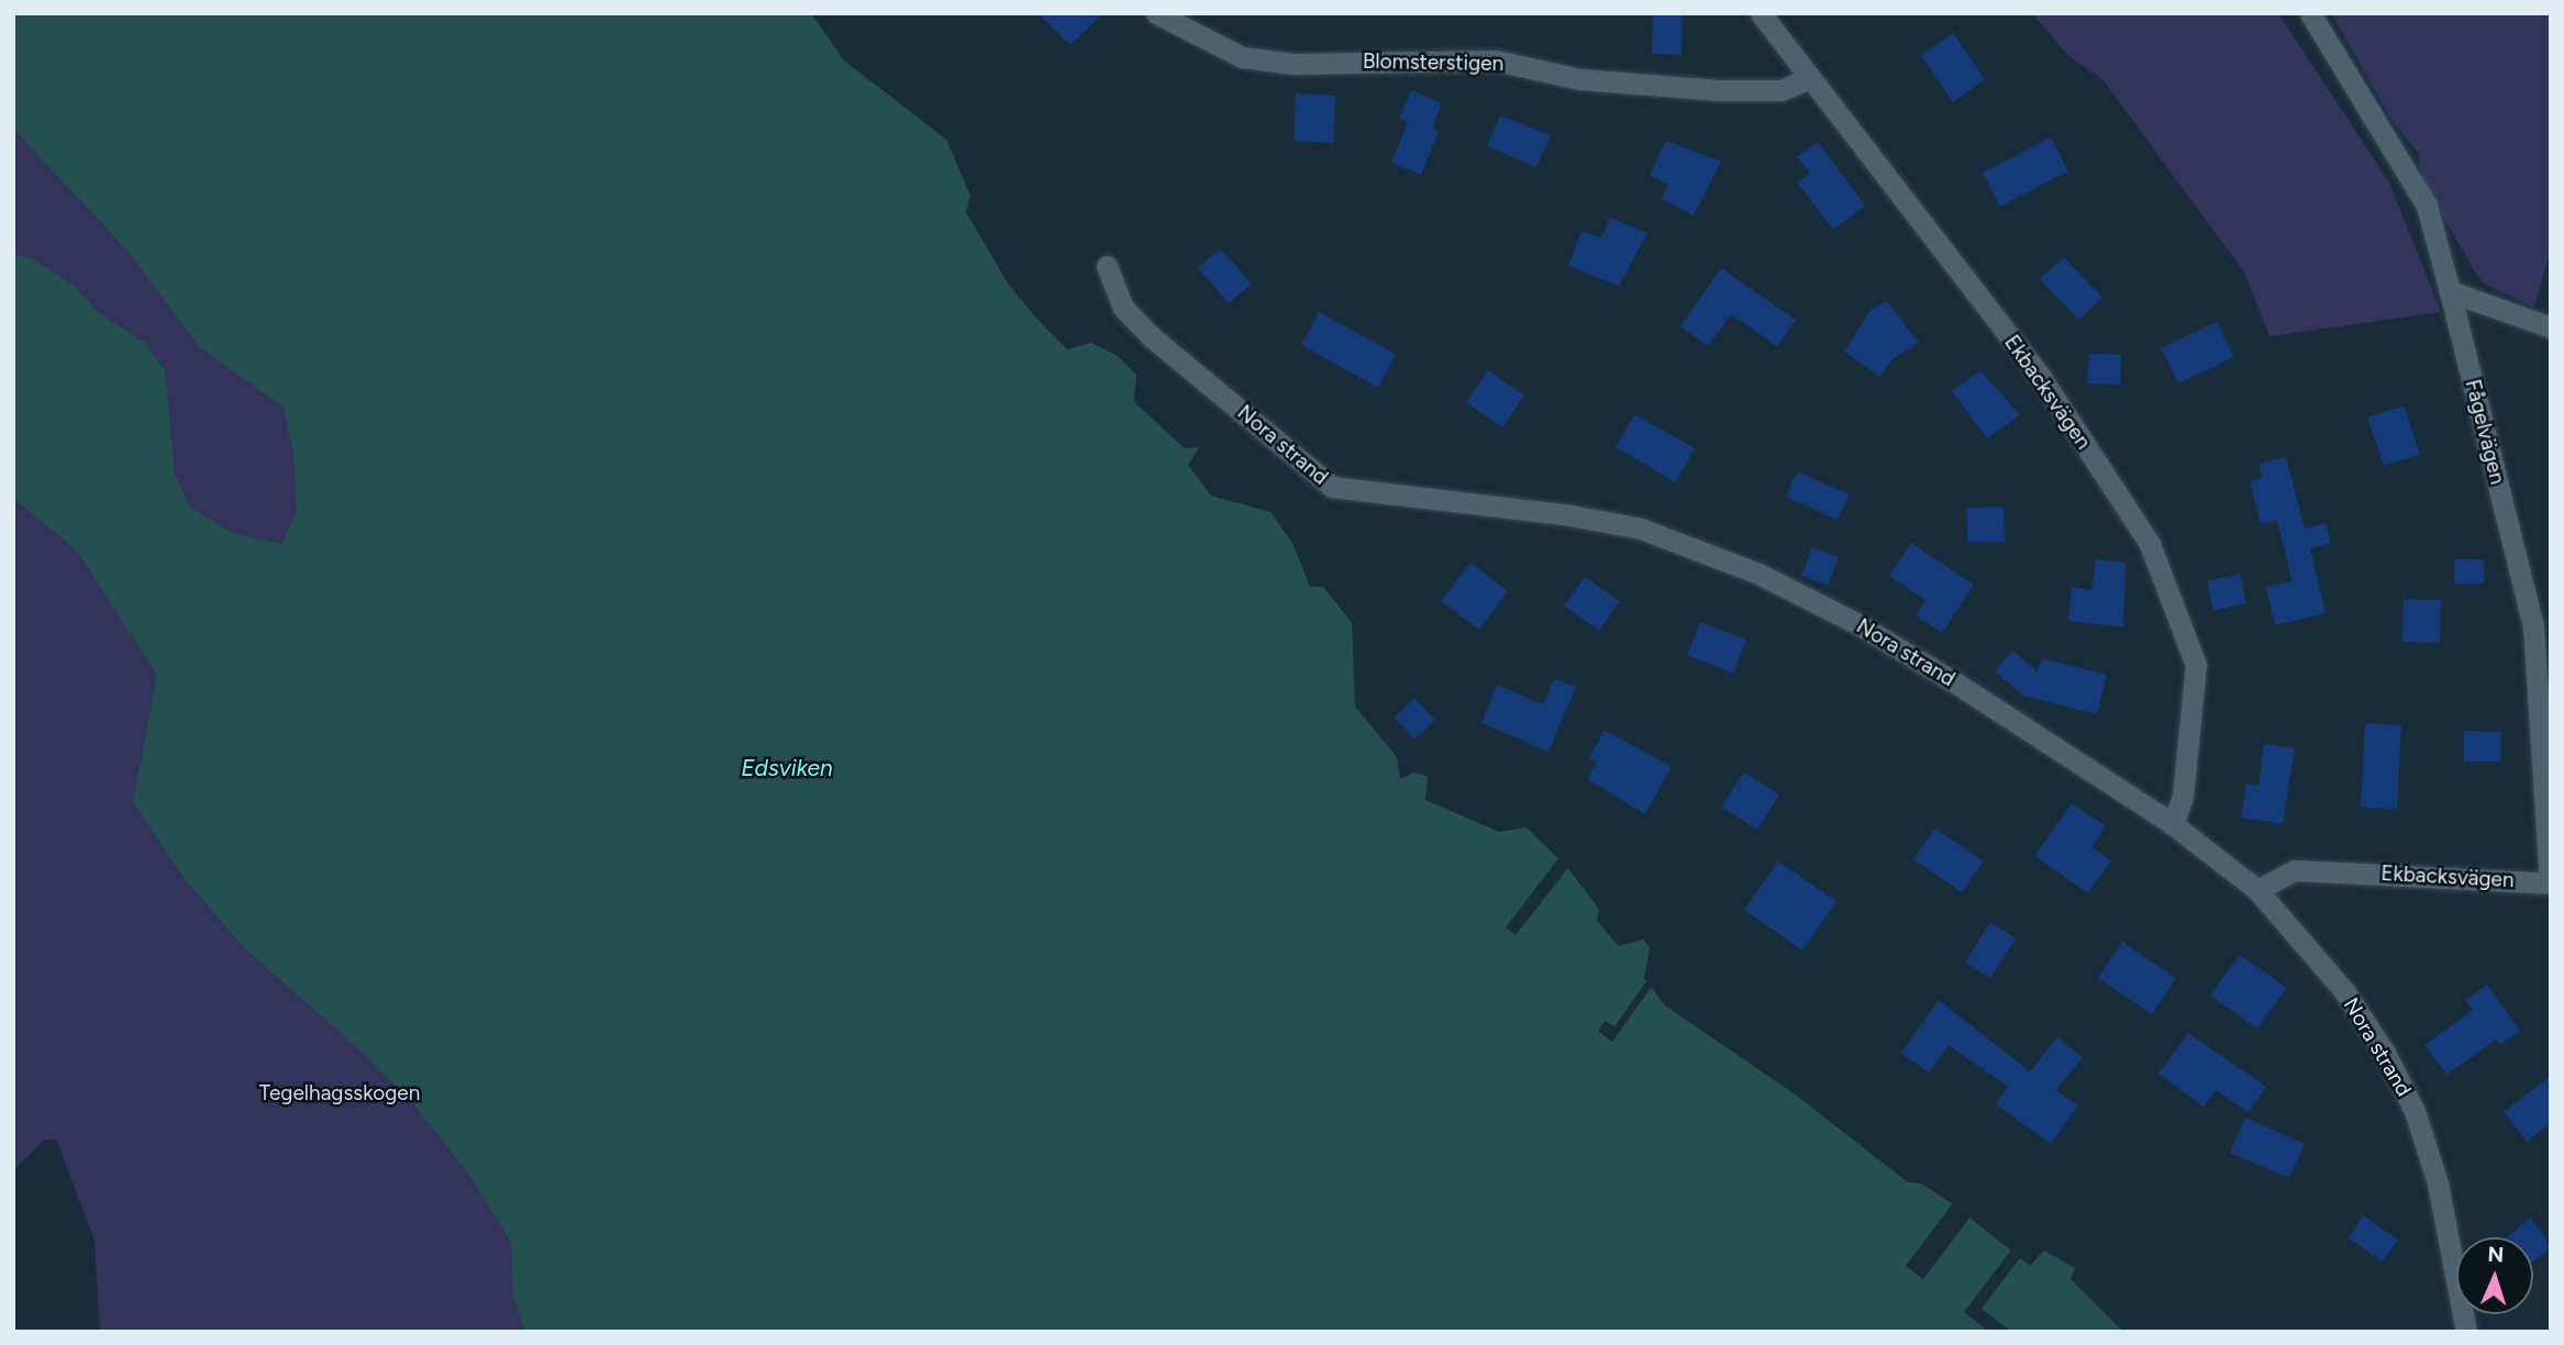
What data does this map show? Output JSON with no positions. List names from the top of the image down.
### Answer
{
  "streets": {
    "street": [
      "Blomsterstigen",
      "Ekbacksvägen",
      "Fågelvägen",
      "Nora strand"
    ]
  },
  "crossings": [
    ["Blomsterstigen", "Ekbacksvägen"],
    ["Ekbacksvägen", "Fågelvägen"],
    ["Ekbacksvägen", "Nora strand"]
  ],
  "water": ["Edsviken"],
  "parks": ["Tegelhagsskogen"],
  "north": "top"
}
